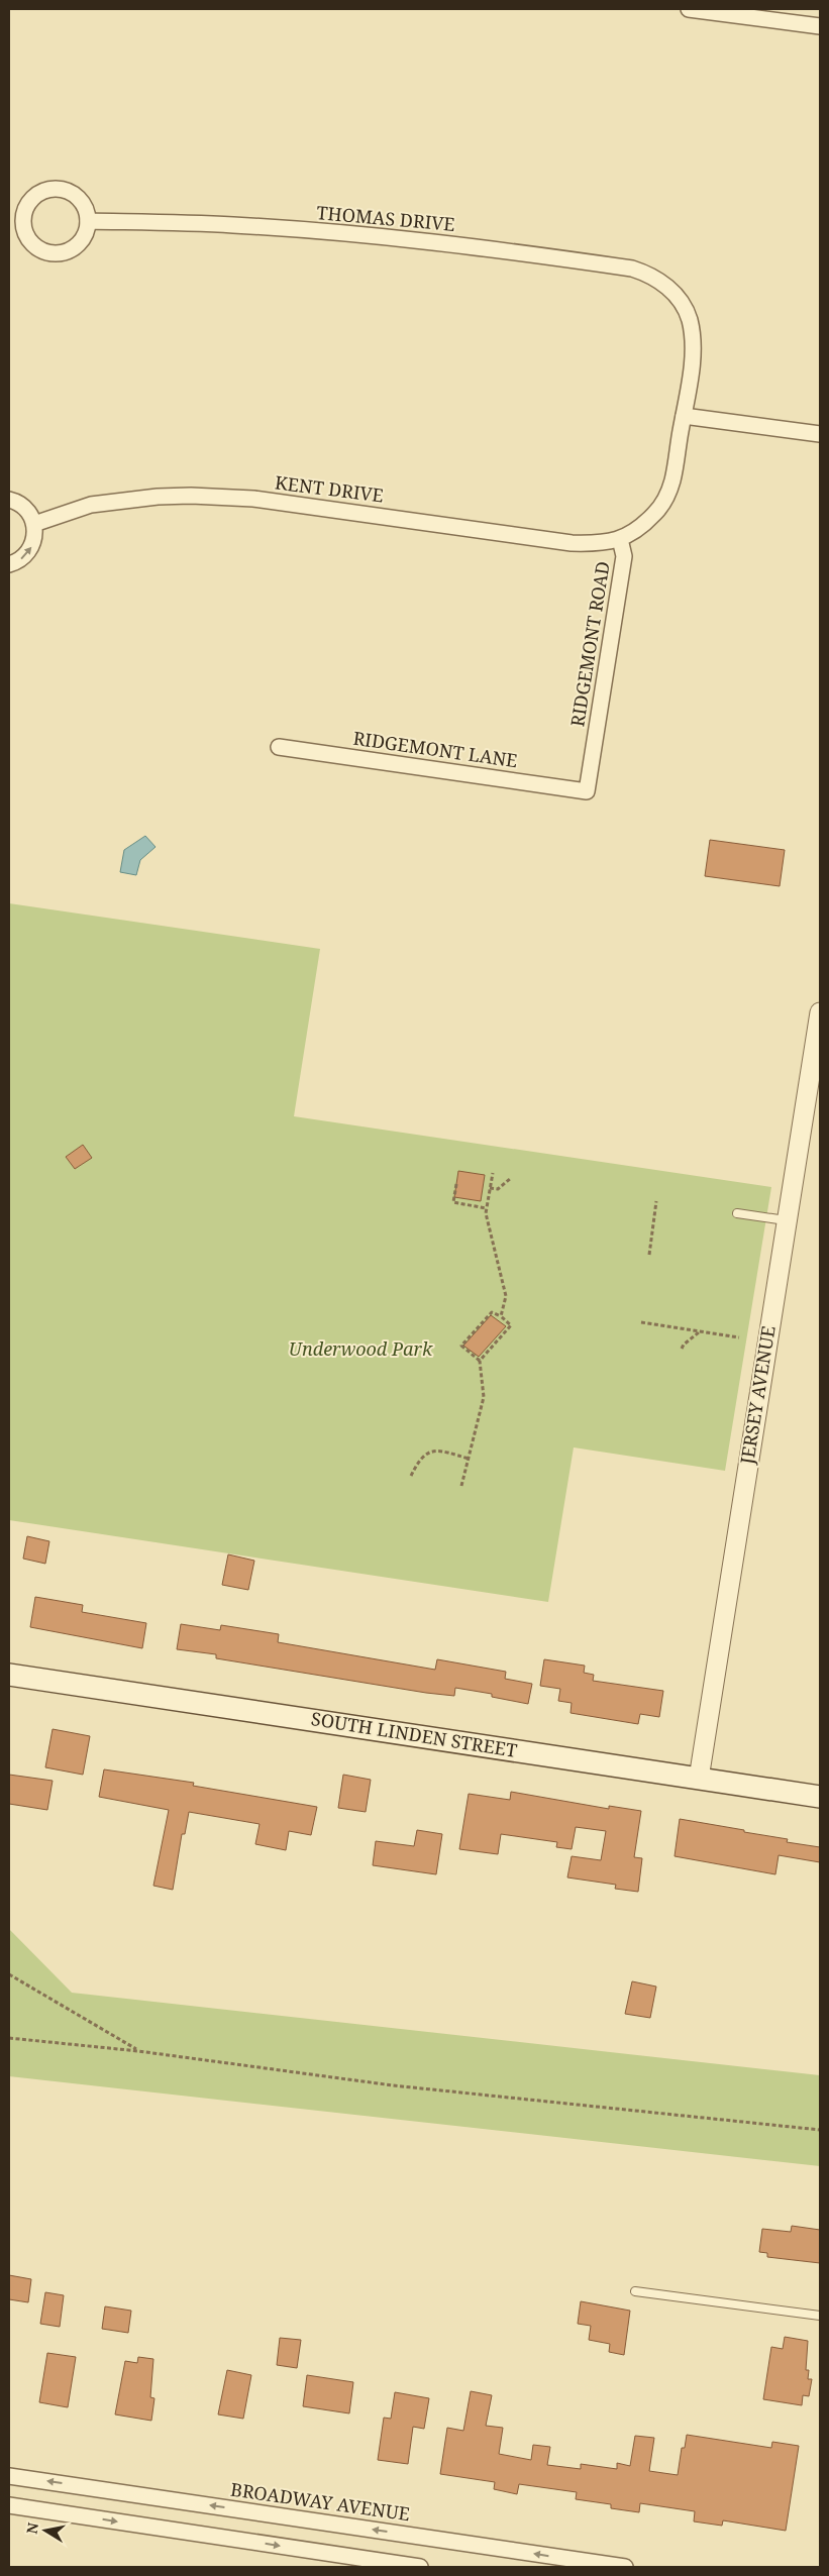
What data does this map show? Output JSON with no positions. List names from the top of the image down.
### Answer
{
  "streets": {
    "main road": ["SOUTH LINDEN STREET"],
    "street": [
      "THOMAS DRIVE",
      "KENT DRIVE",
      "RIDGEMONT ROAD",
      "RIDGEMONT LANE",
      "JERSEY AVENUE",
      "BROADWAY AVENUE"
    ]
  },
  "crossings": [
    ["THOMAS DRIVE", "RIDGEMONT ROAD"],
    ["KENT DRIVE", "RIDGEMONT ROAD"],
    ["RIDGEMONT ROAD", "RIDGEMONT LANE"],
    ["JERSEY AVENUE", "SOUTH LINDEN STREET"]
  ],
  "parks": ["Underwood Park"],
  "north": "left"
}
